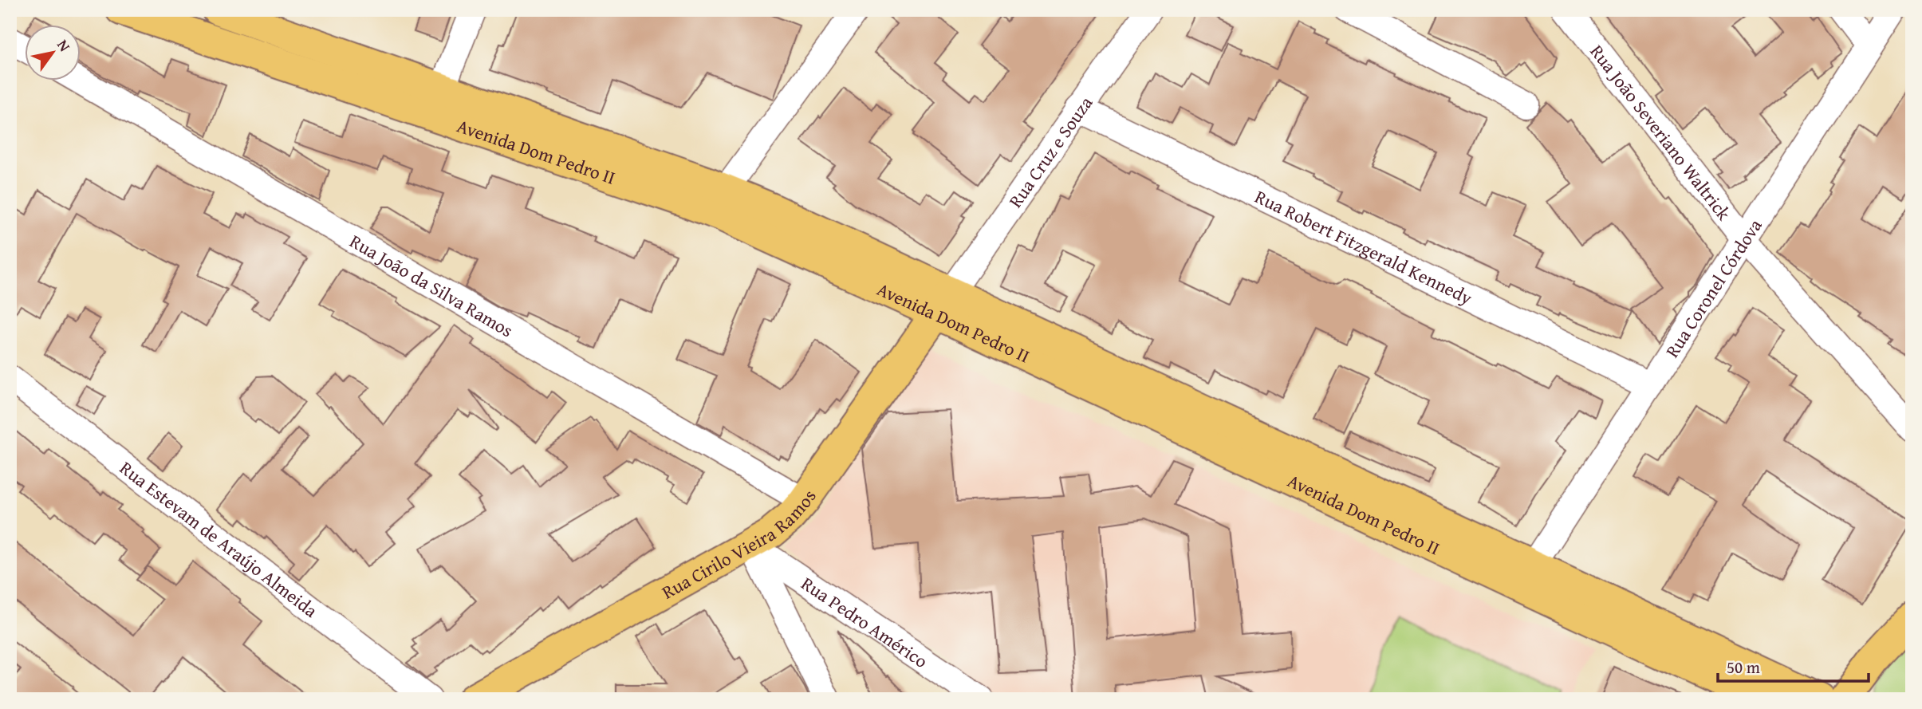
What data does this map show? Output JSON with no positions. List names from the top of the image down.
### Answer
{
  "streets": {
    "main road": ["Avenida Dom Pedro II", "Rua Cirilo Vieira Ramos"],
    "street": [
      "Rua João Severiano Waltrick",
      "Rua Cruz e Souza",
      "Rua Robert Fitzgerald Kennedy",
      "Rua João da Silva Ramos",
      "Rua Coronel Córdova",
      "Rua Estevam de Araújo Almeida",
      "Rua Pedro Américo"
    ]
  },
  "crossings": [
    ["Rua João Severiano Waltrick", "Rua Coronel Córdova"],
    ["Avenida Dom Pedro II", "Rua Cruz e Souza"],
    ["Avenida Dom Pedro II", "Rua Coronel Córdova"],
    ["Avenida Dom Pedro II", "Rua Cirilo Vieira Ramos"],
    ["Rua Cruz e Souza", "Rua Robert Fitzgerald Kennedy"],
    ["Rua Cruz e Souza", "Rua Cirilo Vieira Ramos"],
    ["Rua Robert Fitzgerald Kennedy", "Rua Coronel Córdova"],
    ["Rua João da Silva Ramos", "Rua Cirilo Vieira Ramos"],
    ["Rua Cirilo Vieira Ramos", "Rua Pedro Américo"]
  ],
  "scale_bar": "50 m",
  "north": "top right"
}
